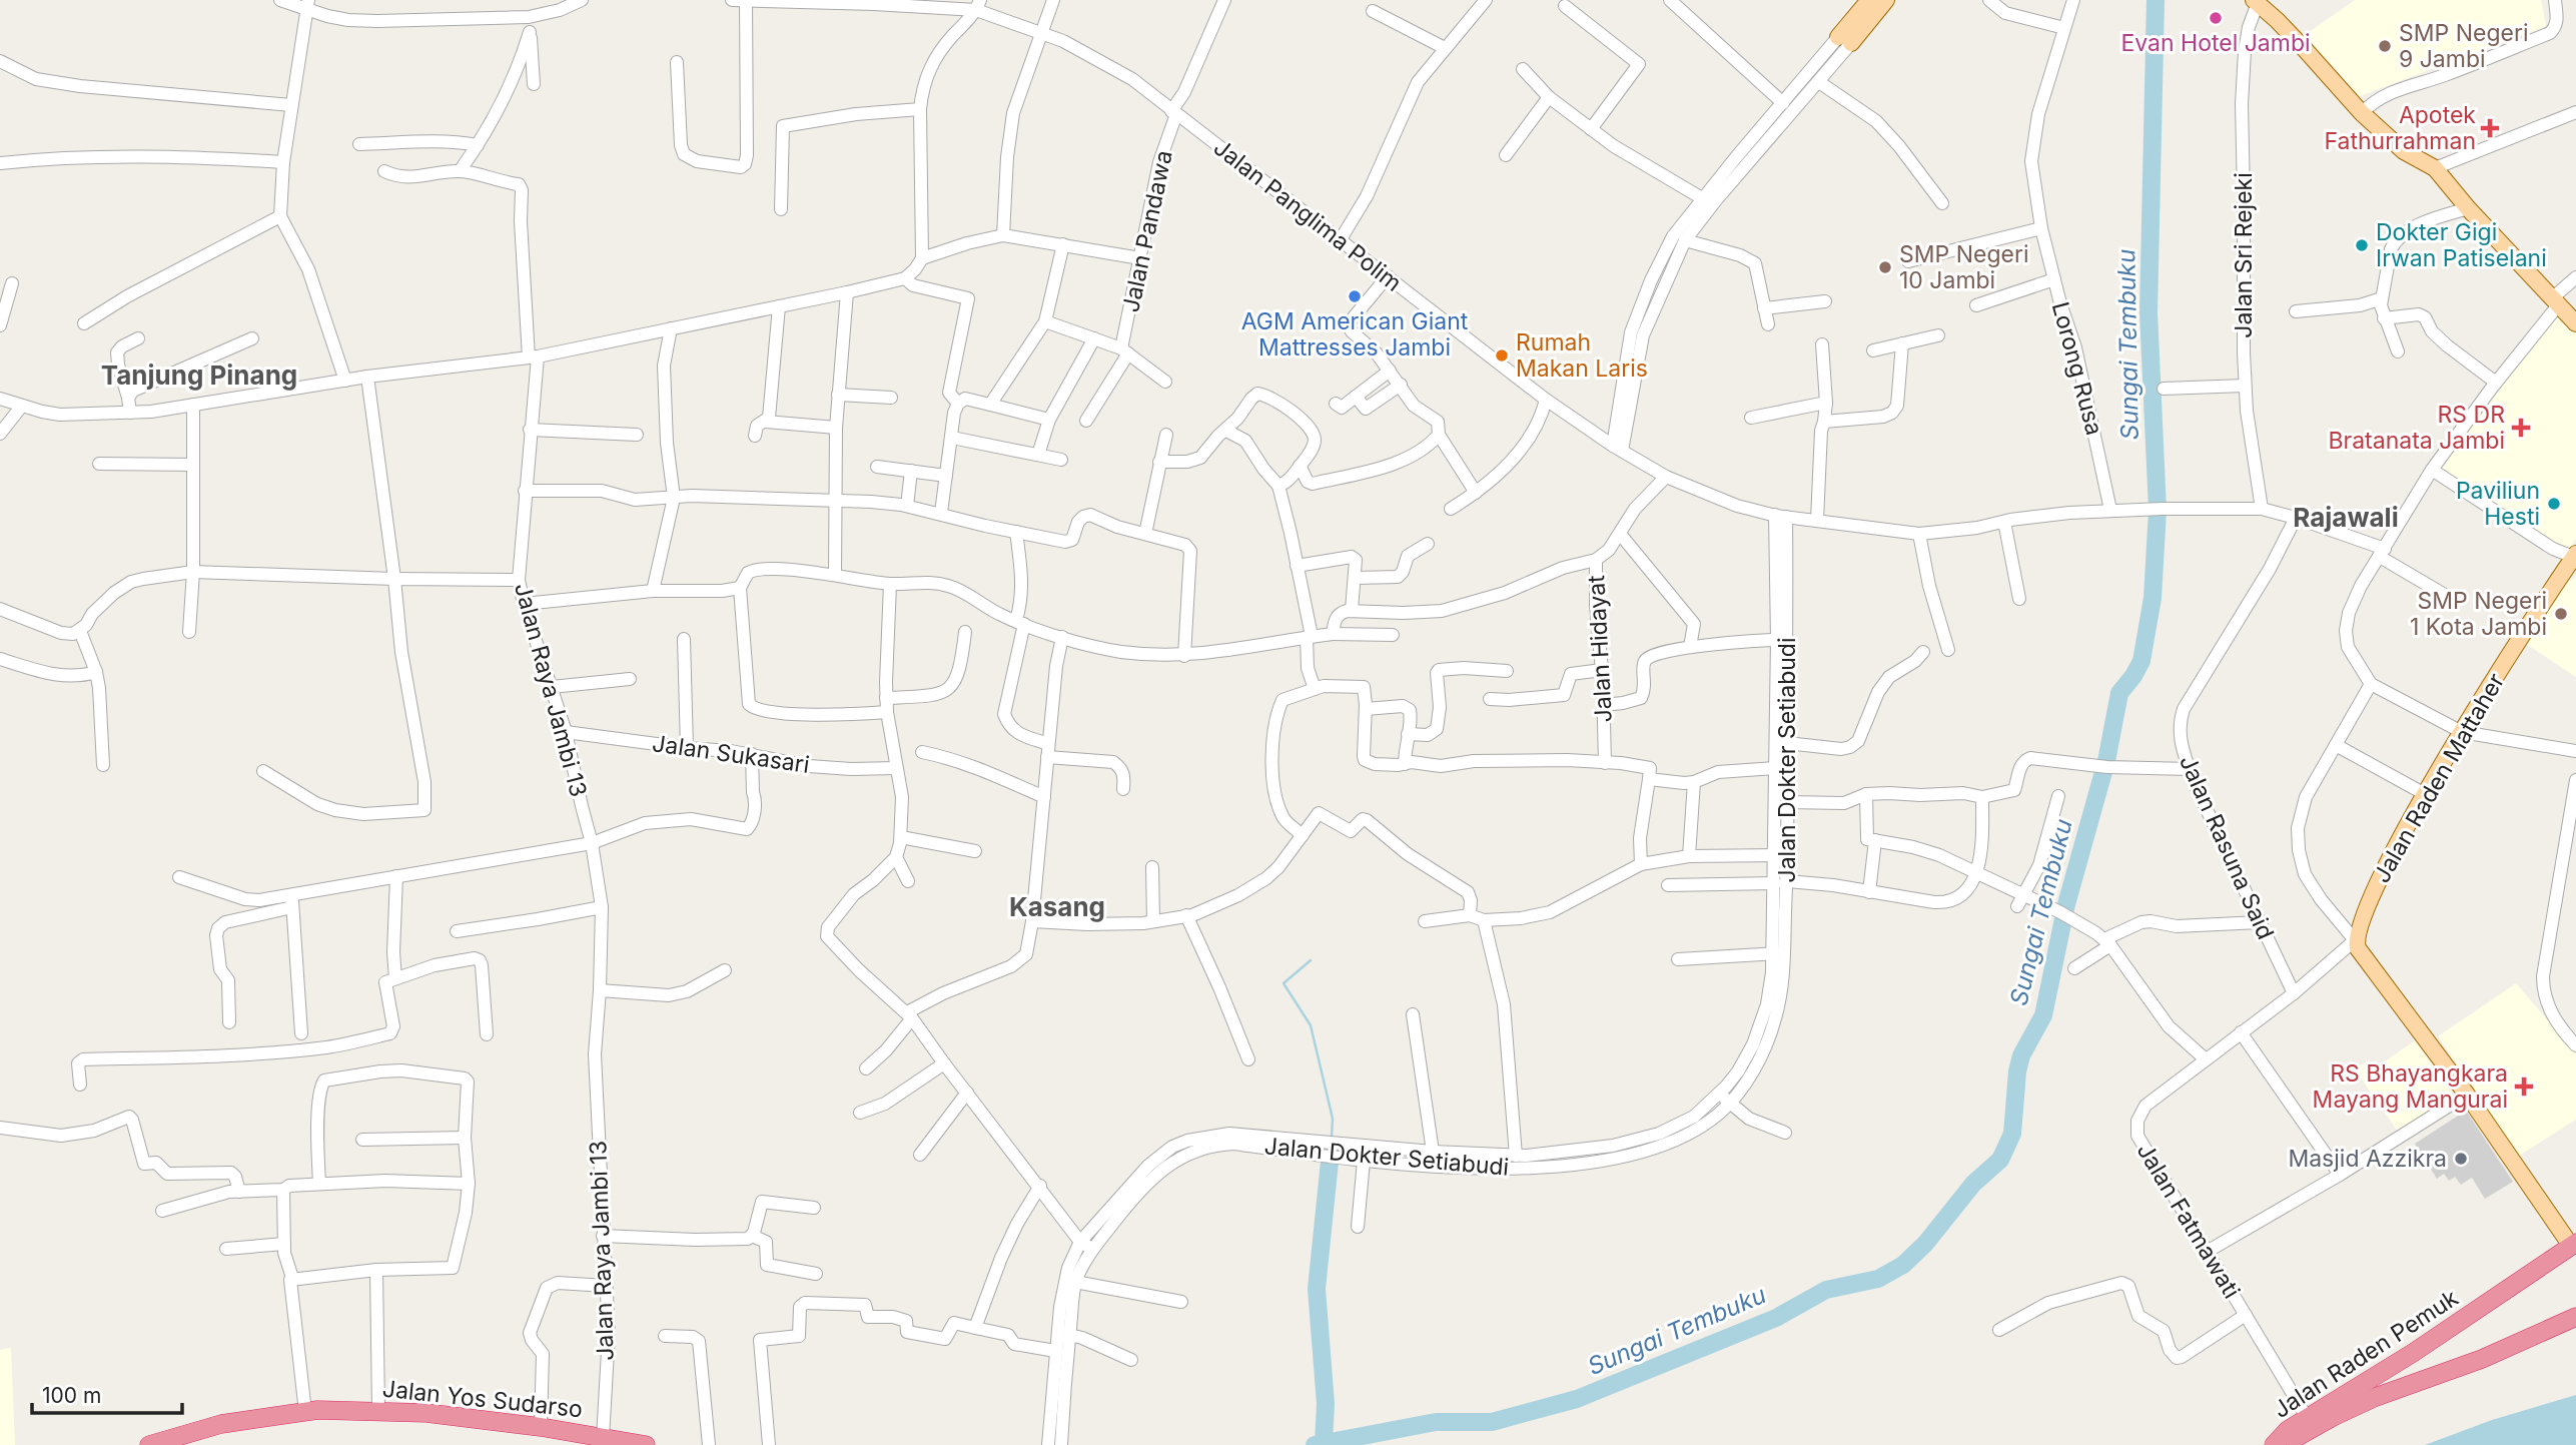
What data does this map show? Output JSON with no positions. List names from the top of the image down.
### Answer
{
  "streets": {
    "highway": ["Jalan Raden Pemuk", "Jalan Yos Sudarso"],
    "main road": ["Jalan Raden Mattaher"],
    "street": [
      "Jalan Panglima Polim",
      "Jalan Pandawa",
      "Jalan Sri Rejeki",
      "Lorong Rusa",
      "Jalan Hidayat",
      "Jalan Raya Jambi 13",
      "Jalan Sukasari",
      "Jalan Dokter Setiabudi",
      "Jalan Rasuna Said",
      "Jalan Fatmawati"
    ]
  },
  "crossings": [
    ["Jalan Panglima Polim", "Jalan Pandawa"],
    ["Jalan Panglima Polim", "Jalan Sri Rejeki"],
    ["Jalan Panglima Polim", "Lorong Rusa"],
    ["Jalan Panglima Polim", "Jalan Hidayat"],
    ["Jalan Panglima Polim", "Jalan Dokter Setiabudi"],
    ["Jalan Panglima Polim", "Jalan Rasuna Said"],
    ["Jalan Raya Jambi 13", "Jalan Sukasari"],
    ["Jalan Raya Jambi 13", "Jalan Yos Sudarso"],
    ["Jalan Raden Mattaher", "Jalan Fatmawati"],
    ["Jalan Rasuna Said", "Jalan Fatmawati"],
    ["Jalan Fatmawati", "Jalan Raden Pemuk"]
  ],
  "districts": ["Tanjung Pinang", "Rajawali", "Kasang"],
  "water": ["Sungai Tembuku"],
  "places": {
    "other": [
      "Evan Hotel Jambi",
      "SMP Negeri 9 Jambi",
      "Dokter Gigi Irwan Patiselani",
      "SMP Negeri 10 Jambi",
      "AGM American Giant Mattresses Jambi",
      "Rumah Makan Laris",
      "Paviliun Hesti",
      "SMP Negeri 1 Kota Jambi",
      "Masjid Azzikra"
    ],
    "health": ["Apotek Fathurrahman", "RS DR Bratanata Jambi", "RS Bhayangkara Mayang Mangurai"]
  },
  "scale_bar": "100 m"
}
